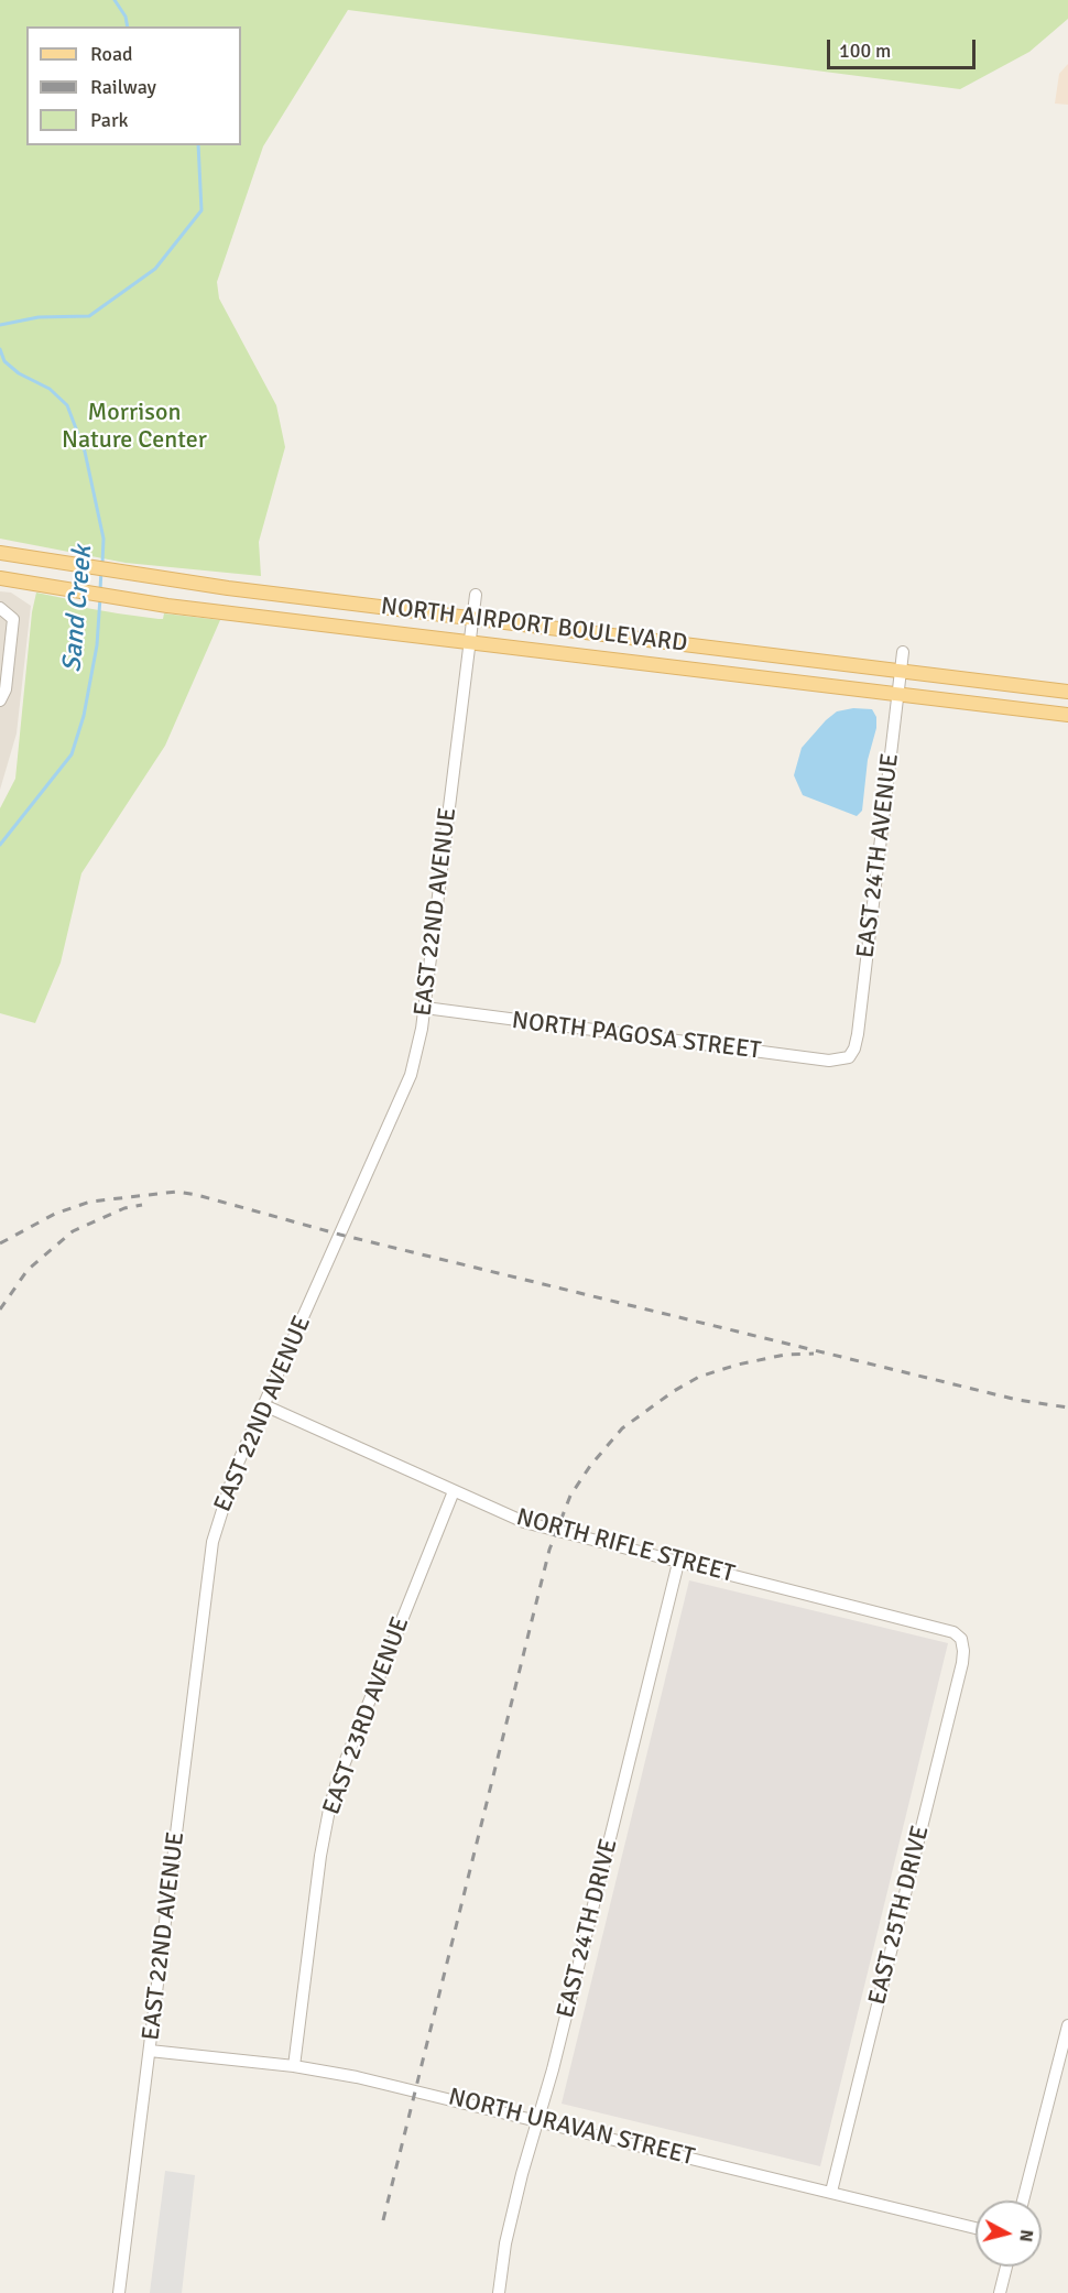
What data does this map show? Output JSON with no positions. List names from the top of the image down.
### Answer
{
  "streets": {
    "main road": ["NORTH AIRPORT BOULEVARD"],
    "street": [
      "EAST 24TH AVENUE",
      "EAST 22ND AVENUE",
      "NORTH PAGOSA STREET",
      "NORTH RIFLE STREET",
      "EAST 23RD AVENUE",
      "EAST 25TH DRIVE",
      "EAST 24TH DRIVE",
      "NORTH URAVAN STREET"
    ]
  },
  "crossings": [
    ["NORTH AIRPORT BOULEVARD", "EAST 24TH AVENUE"],
    ["NORTH AIRPORT BOULEVARD", "EAST 22ND AVENUE"],
    ["EAST 24TH AVENUE", "NORTH PAGOSA STREET"],
    ["EAST 22ND AVENUE", "NORTH PAGOSA STREET"],
    ["EAST 22ND AVENUE", "NORTH RIFLE STREET"],
    ["EAST 22ND AVENUE", "NORTH URAVAN STREET"],
    ["NORTH RIFLE STREET", "EAST 23RD AVENUE"],
    ["NORTH RIFLE STREET", "EAST 25TH DRIVE"],
    ["NORTH RIFLE STREET", "EAST 24TH DRIVE"],
    ["EAST 23RD AVENUE", "NORTH URAVAN STREET"],
    ["EAST 25TH DRIVE", "NORTH URAVAN STREET"],
    ["EAST 24TH DRIVE", "NORTH URAVAN STREET"]
  ],
  "water": ["Sand Creek"],
  "parks": ["Morrison Nature Center"],
  "legend": ["Road", "Railway", "Park"],
  "scale_bar": "100 m",
  "north": "right"
}
